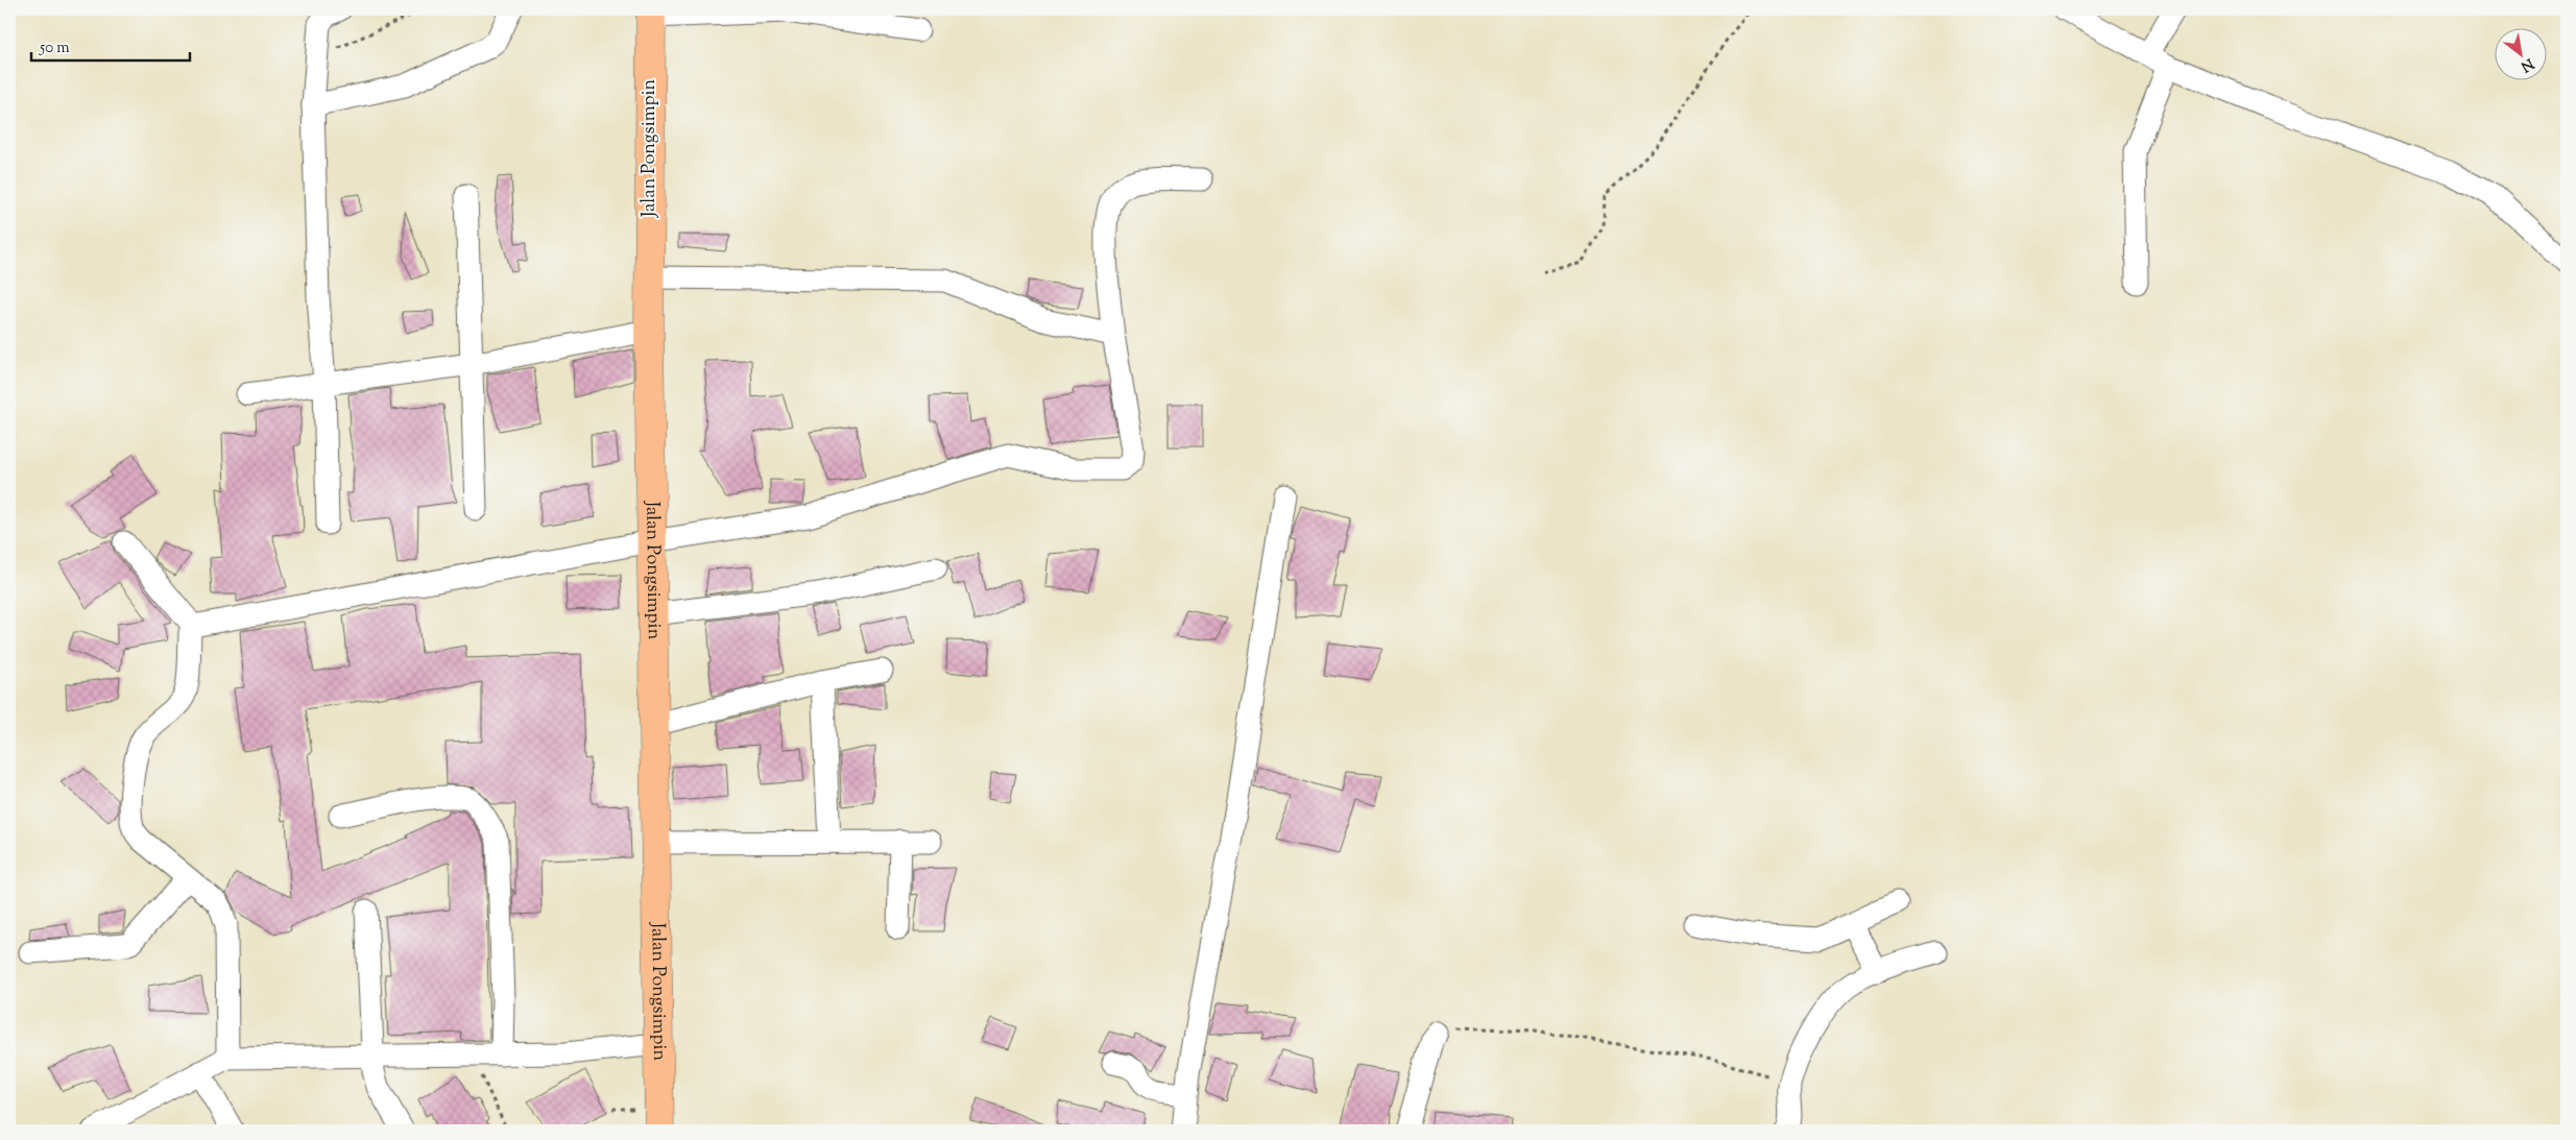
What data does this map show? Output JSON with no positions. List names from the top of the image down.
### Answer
{
  "streets": {
    "main road": ["Jalan Pongsimpin"]
  },
  "scale_bar": "50 m",
  "north": "bottom right"
}
